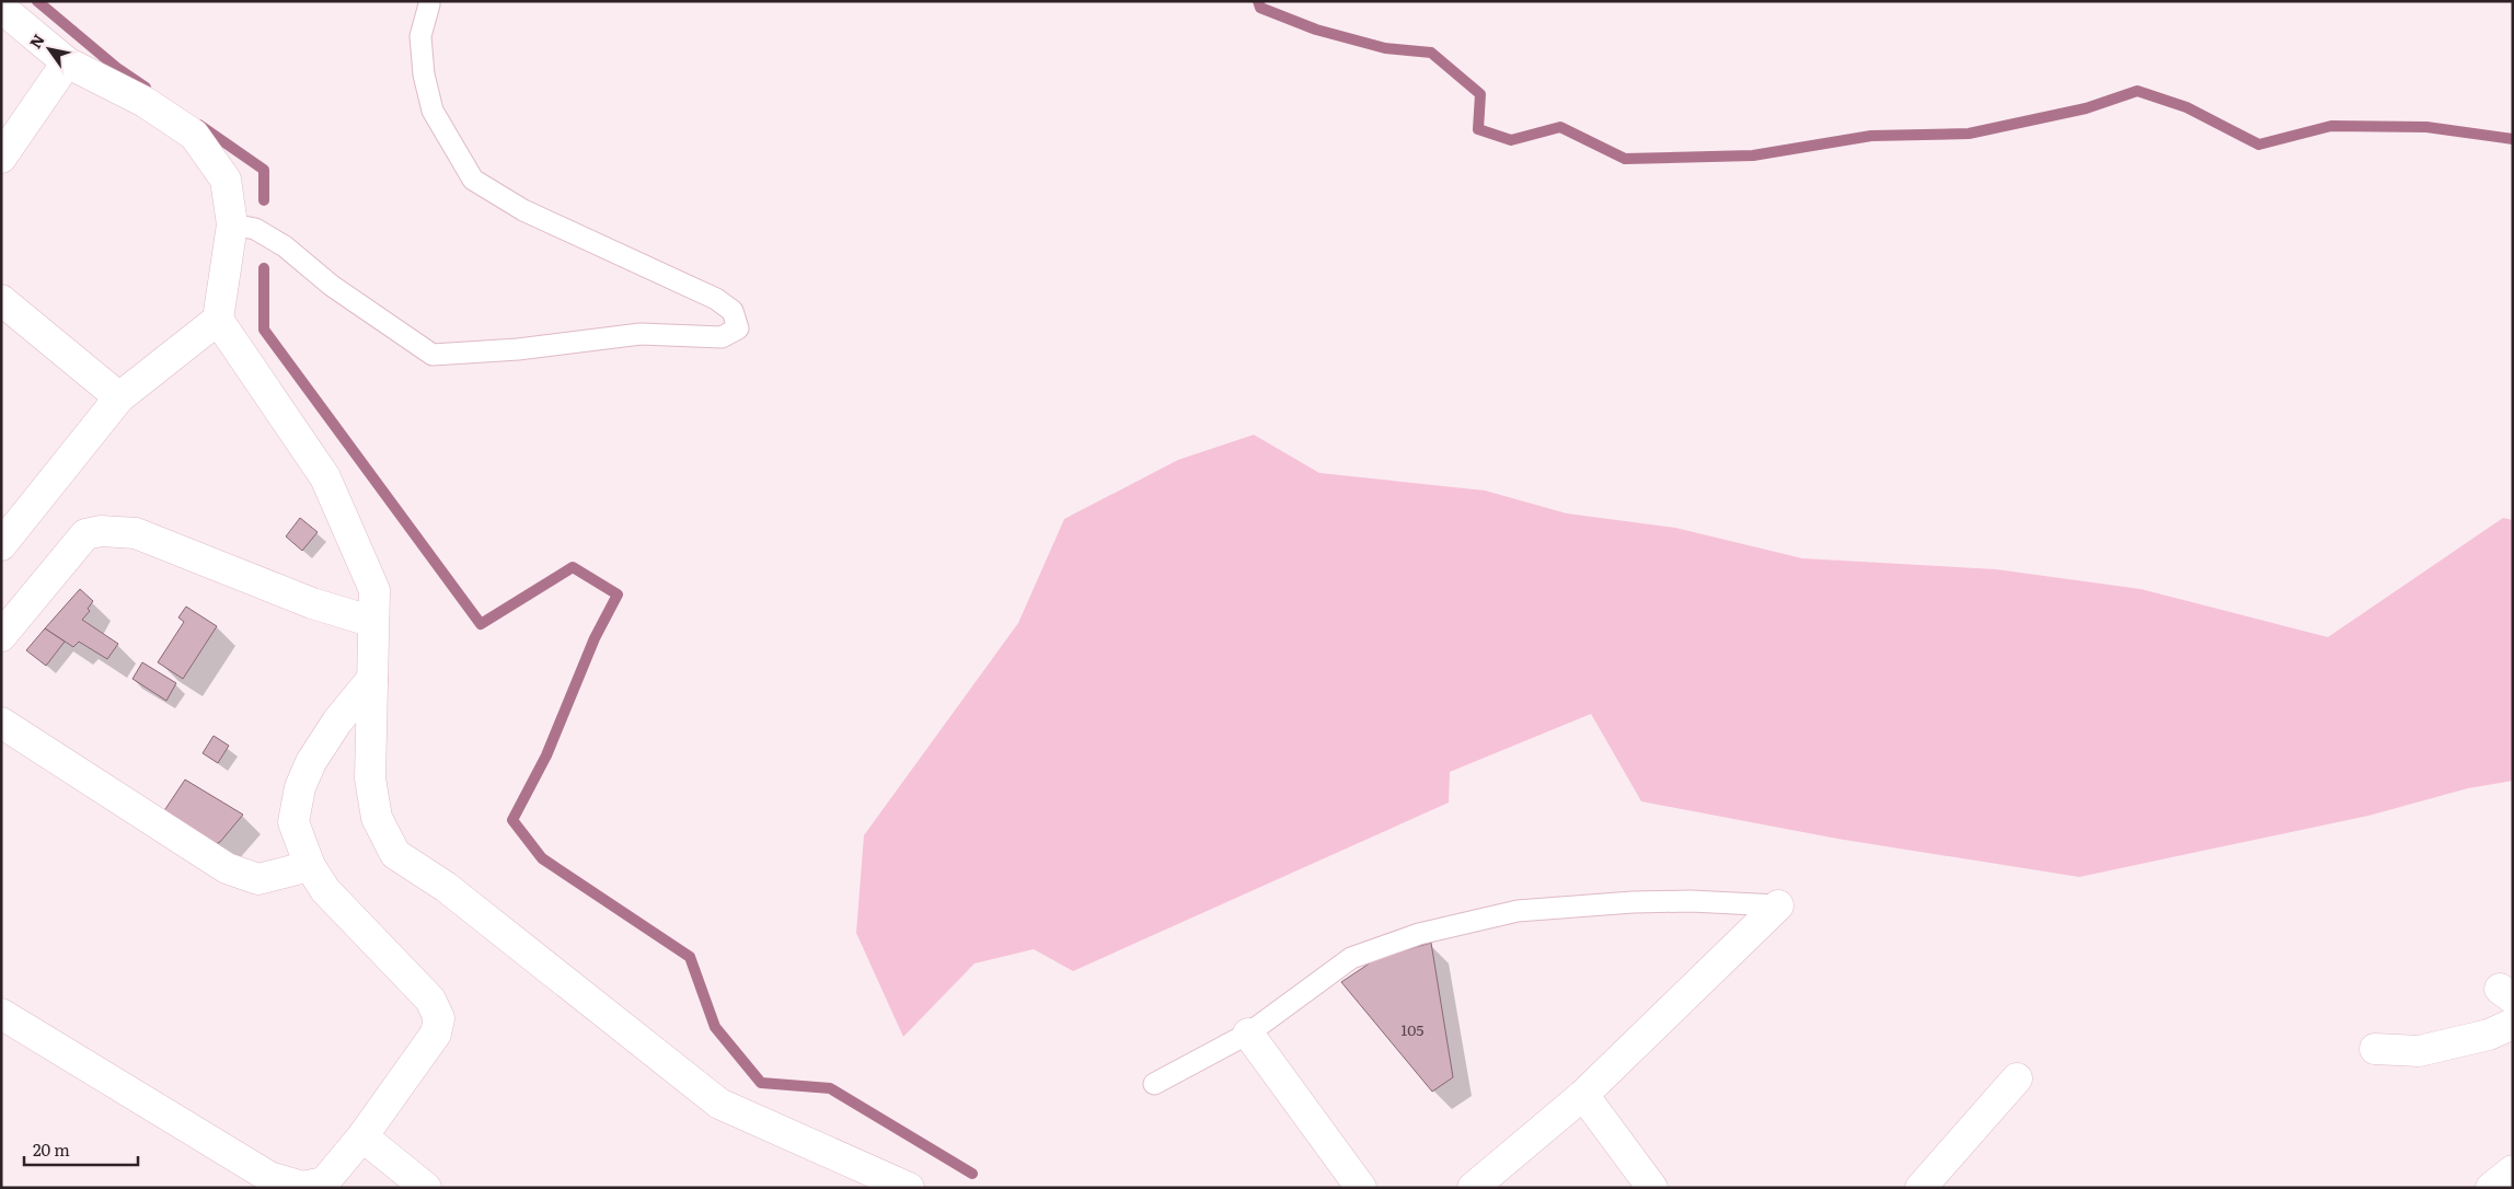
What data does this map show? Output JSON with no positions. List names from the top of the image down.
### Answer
{
  "house_numbers": ["105"],
  "scale_bar": "20 m",
  "north": "top left"
}
